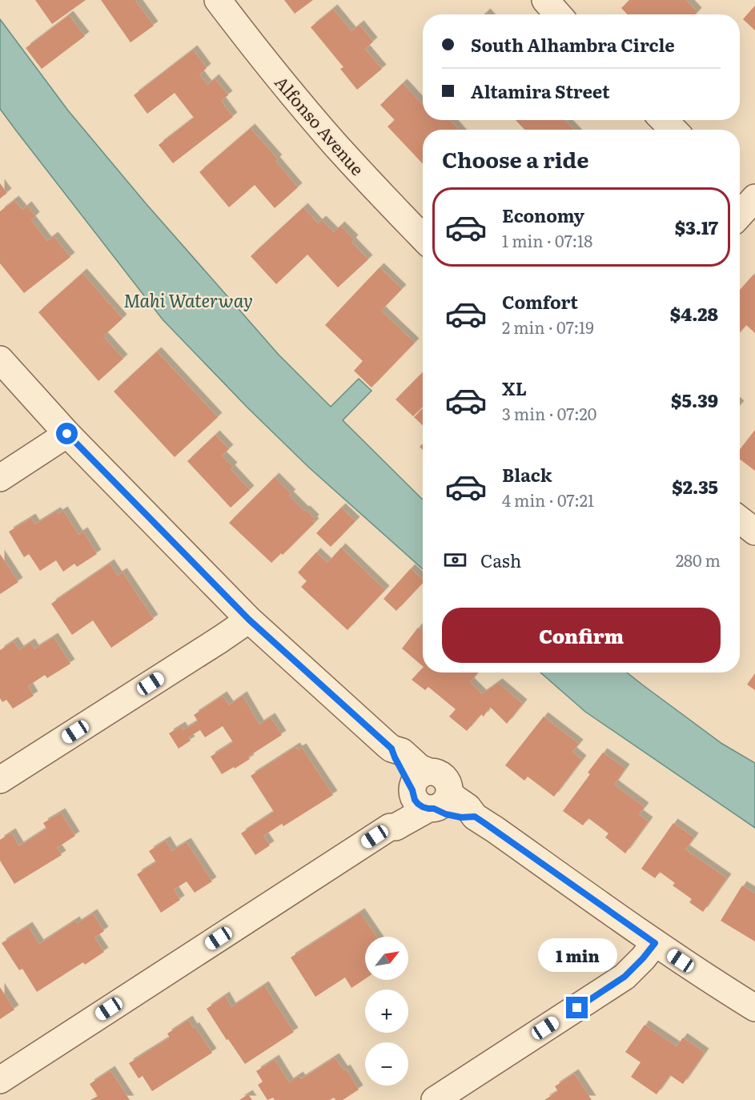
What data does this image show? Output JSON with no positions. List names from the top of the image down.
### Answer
{
  "streets": {
    "street": ["Alfonso Avenue"]
  },
  "water": ["Mahi Waterway"],
  "north": "top right",
  "page": {
    "banner": ["South Alhambra Circle", "Altamira Street"],
    "heading": "Choose a ride",
    "list": [
      {
        "name": "Economy",
        "note": "1 min · 07:18",
        "value": "$3.17"
      },
      {
        "name": "Comfort",
        "note": "2 min · 07:19",
        "value": "$4.28"
      },
      {
        "name": "XL",
        "note": "3 min · 07:20",
        "value": "$5.39"
      },
      {
        "name": "Black",
        "note": "4 min · 07:21",
        "value": "$2.35"
      }
    ],
    "pay": ["Cash", "280 m"],
    "buttons": "Confirm",
    "map_buttons": ["+", "−"],
    "bubble": "1 min"
  }
}
